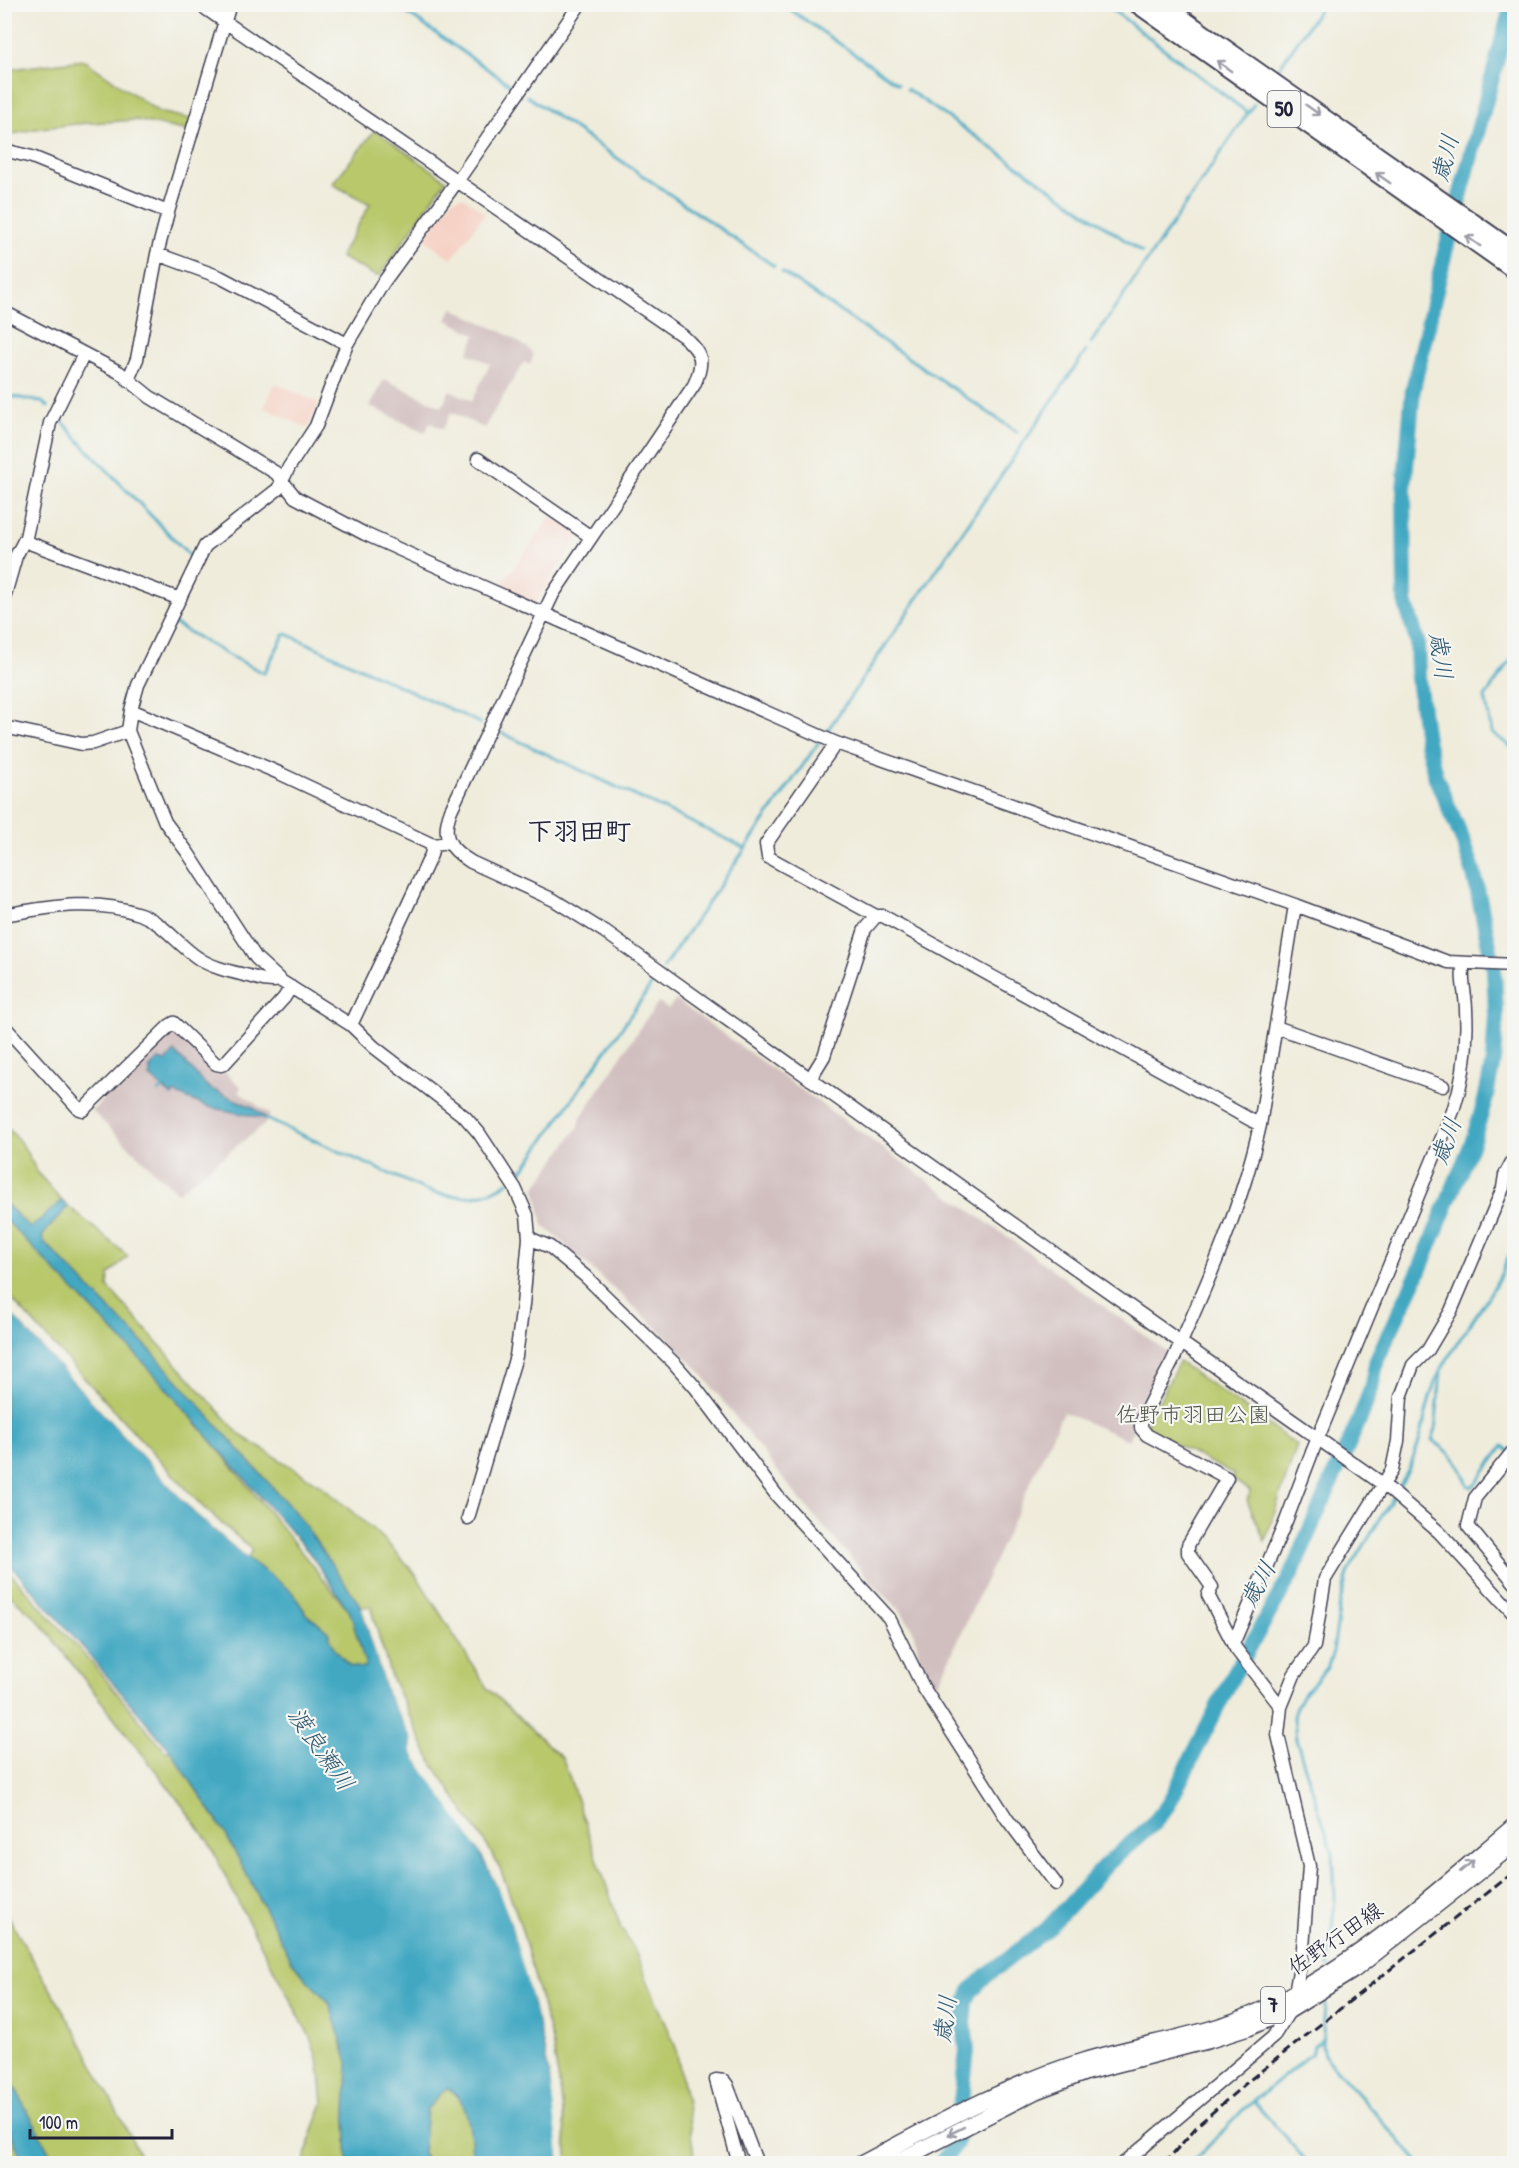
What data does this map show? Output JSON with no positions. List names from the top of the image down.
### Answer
{
  "streets": {
    "highway": ["50"],
    "main road": ["佐野行田線", "7"]
  },
  "districts": ["下羽田町"],
  "water": ["歳川", "渡良瀬川"],
  "parks": ["佐野市羽田公園"],
  "scale_bar": "100 m"
}
